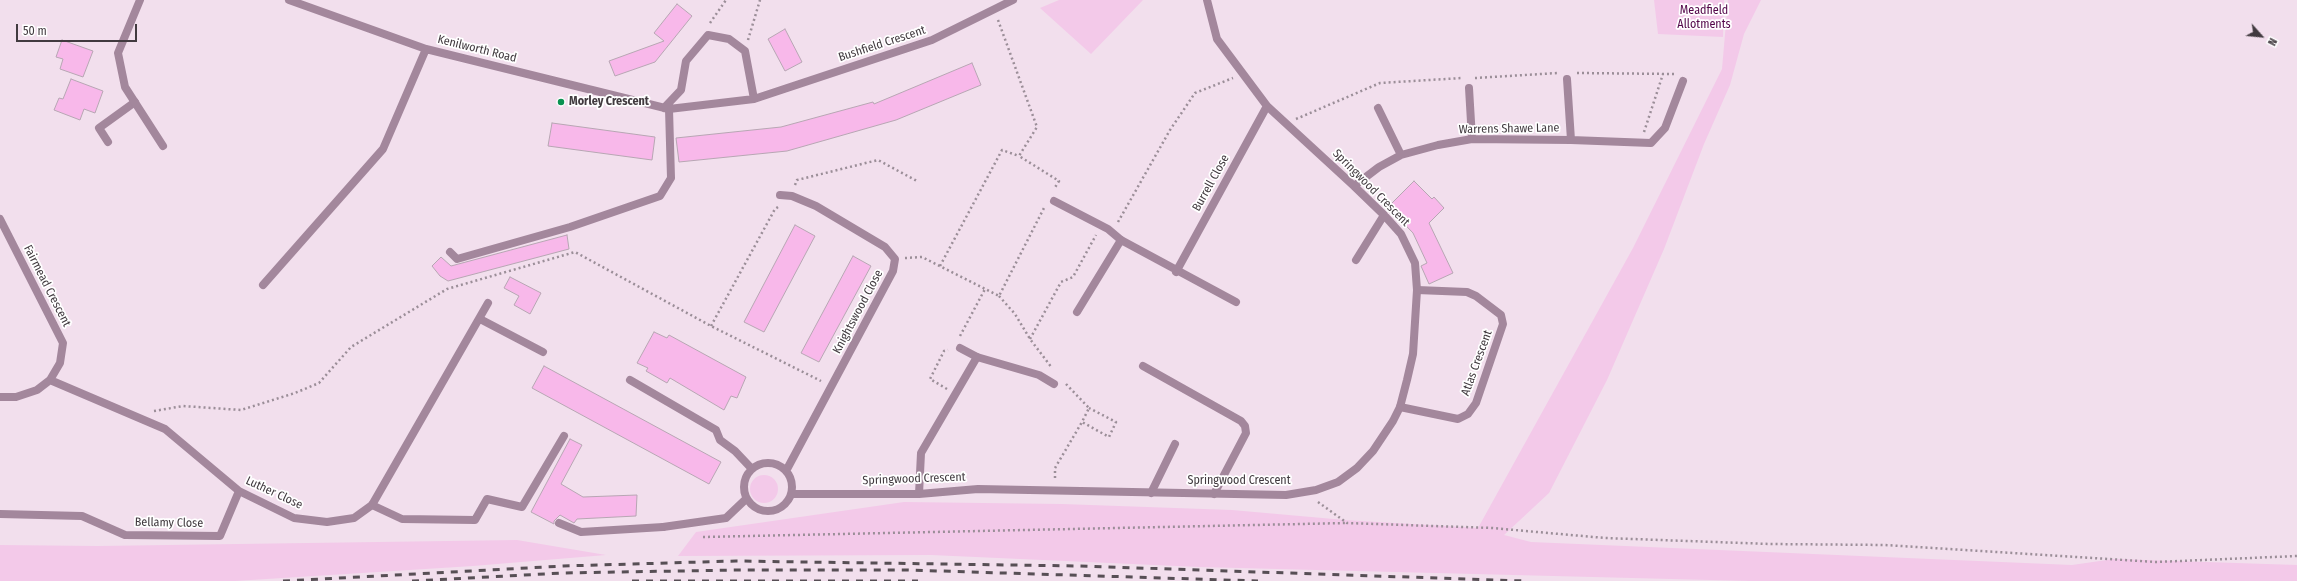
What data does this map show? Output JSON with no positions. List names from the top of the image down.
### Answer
{
  "streets": {
    "street": [
      "Bushfield Crescent",
      "Kenilworth Road",
      "Warrens Shawe Lane",
      "Burrell Close",
      "Springwood Crescent",
      "Fairmead Crescent",
      "Knightswood Close",
      "Atlas Crescent",
      "Luther Close",
      "Bellamy Close"
    ]
  },
  "crossings": [
    ["Bushfield Crescent", "Kenilworth Road"],
    ["Warrens Shawe Lane", "Springwood Crescent"],
    ["Burrell Close", "Springwood Crescent"],
    ["Springwood Crescent", "Knightswood Close"],
    ["Springwood Crescent", "Atlas Crescent"],
    ["Fairmead Crescent", "Luther Close"],
    ["Luther Close", "Bellamy Close"]
  ],
  "parks": ["Meadfield Allotments"],
  "places": ["Morley Crescent"],
  "scale_bar": "50 m",
  "north": "bottom right"
}
